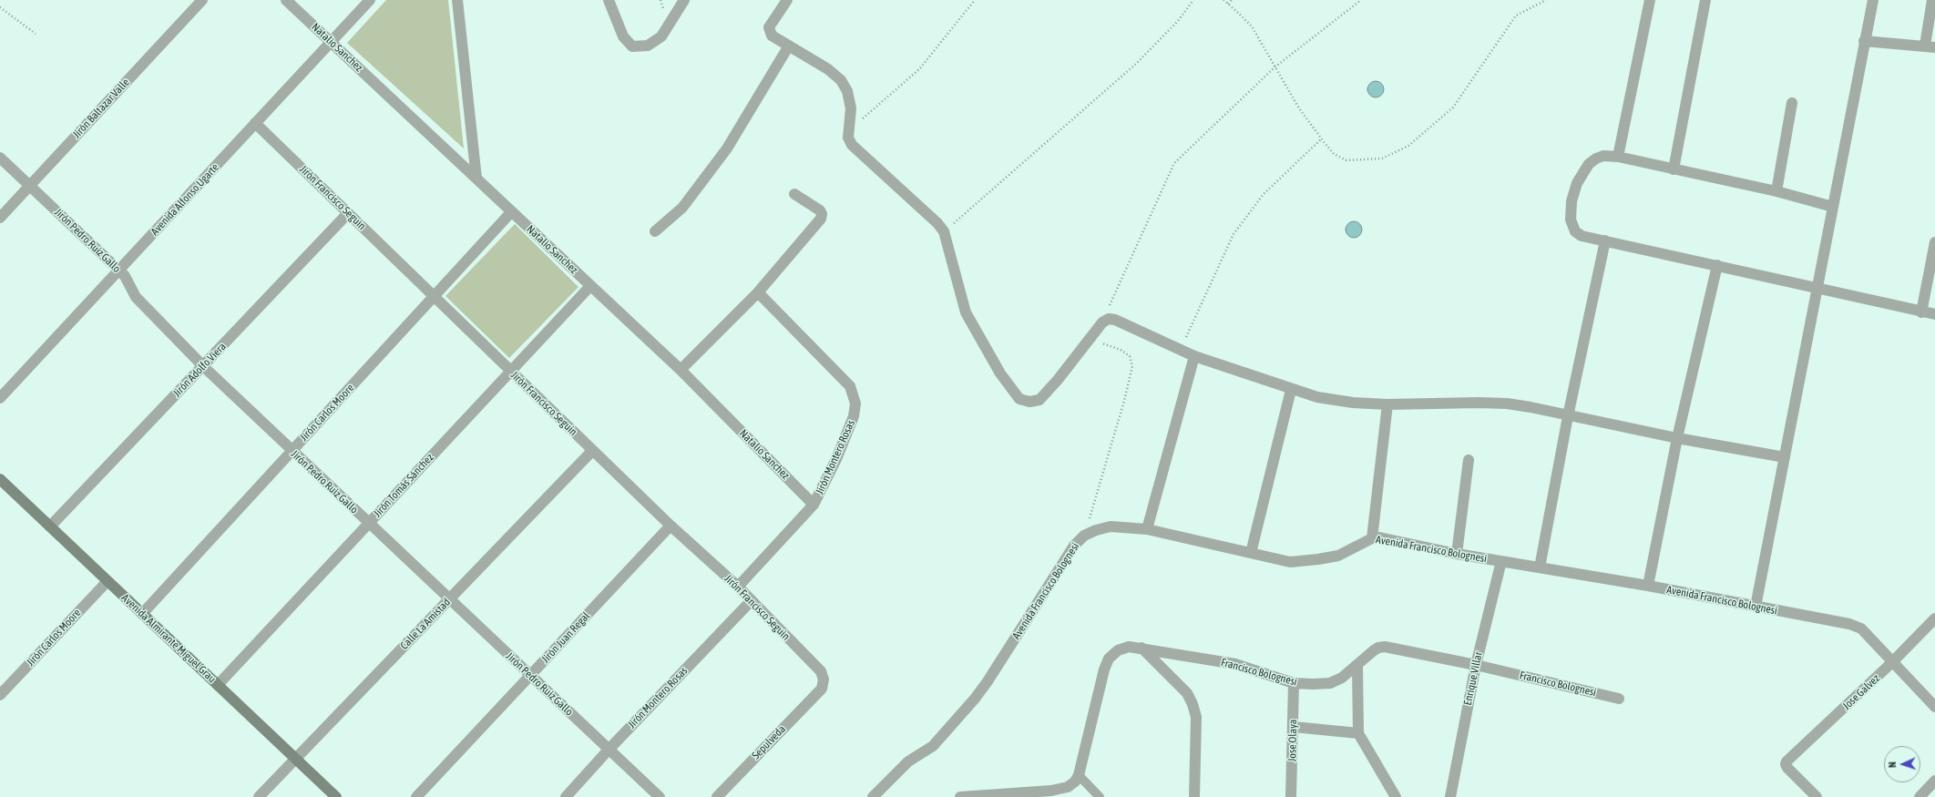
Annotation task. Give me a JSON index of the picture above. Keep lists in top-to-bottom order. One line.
{"streets":{"street":["Natalio Sanchez","Jirón Baltazar Valle","Jirón Francisco Seguin","Avenida Alfonso Ugarte","Jirón Pedro Ruiz Gallo","Jirón Adolfo Viera","Jirón Carlos Moore","Jirón Montero Rosas","Jirón Tomás Sánchez","Avenida Francisco Bolognesi","Calle La Amistad","Jirón Juan Regal","Avenida Almirante Miguel Grau","Francisco Bolognesi","Enrique Villar","Jose Galvez","Jose Olaya","Sepulveda"]},"crossings":[["Natalio Sanchez","Avenida Alfonso Ugarte"],["Natalio Sanchez","Jirón Carlos Moore"],["Natalio Sanchez","Jirón Montero Rosas"],["Natalio Sanchez","Jirón Tomás Sánchez"],["Jirón Baltazar Valle","Jirón Pedro Ruiz Gallo"],["Jirón Francisco Seguin","Avenida Alfonso Ugarte"],["Jirón Francisco Seguin","Jirón Adolfo Viera"],["Jirón Francisco Seguin","Jirón Carlos Moore"],["Jirón Francisco Seguin","Jirón Montero Rosas"],["Jirón Francisco Seguin","Jirón Tomás Sánchez"],["Jirón Francisco Seguin","Calle La Amistad"],["Jirón Francisco Seguin","Jirón Juan Regal"],["Jirón Francisco Seguin","Sepulveda"],["Avenida Alfonso Ugarte","Jirón Pedro Ruiz Gallo"],["Jirón Pedro Ruiz Gallo","Jirón Adolfo Viera"],["Jirón Pedro Ruiz Gallo","Jirón Carlos Moore"],["Jirón Pedro Ruiz Gallo","Jirón Montero Rosas"],["Jirón Pedro Ruiz Gallo","Jirón Tomás Sánchez"],["Jirón Pedro Ruiz Gallo","Calle La Amistad"],["Jirón Pedro Ruiz Gallo","Jirón Juan Regal"],["Jirón Adolfo Viera","Avenida Almirante Miguel Grau"],["Jirón Carlos Moore","Avenida Almirante Miguel Grau"],["Jirón Tomás Sánchez","Avenida Almirante Miguel Grau"],["Avenida Francisco Bolognesi","Enrique Villar"],["Avenida Francisco Bolognesi","Jose Galvez"],["Calle La Amistad","Avenida Almirante Miguel Grau"],["Francisco Bolognesi","Enrique Villar"],["Francisco Bolognesi","Jose Olaya"]],"north":"left"}
